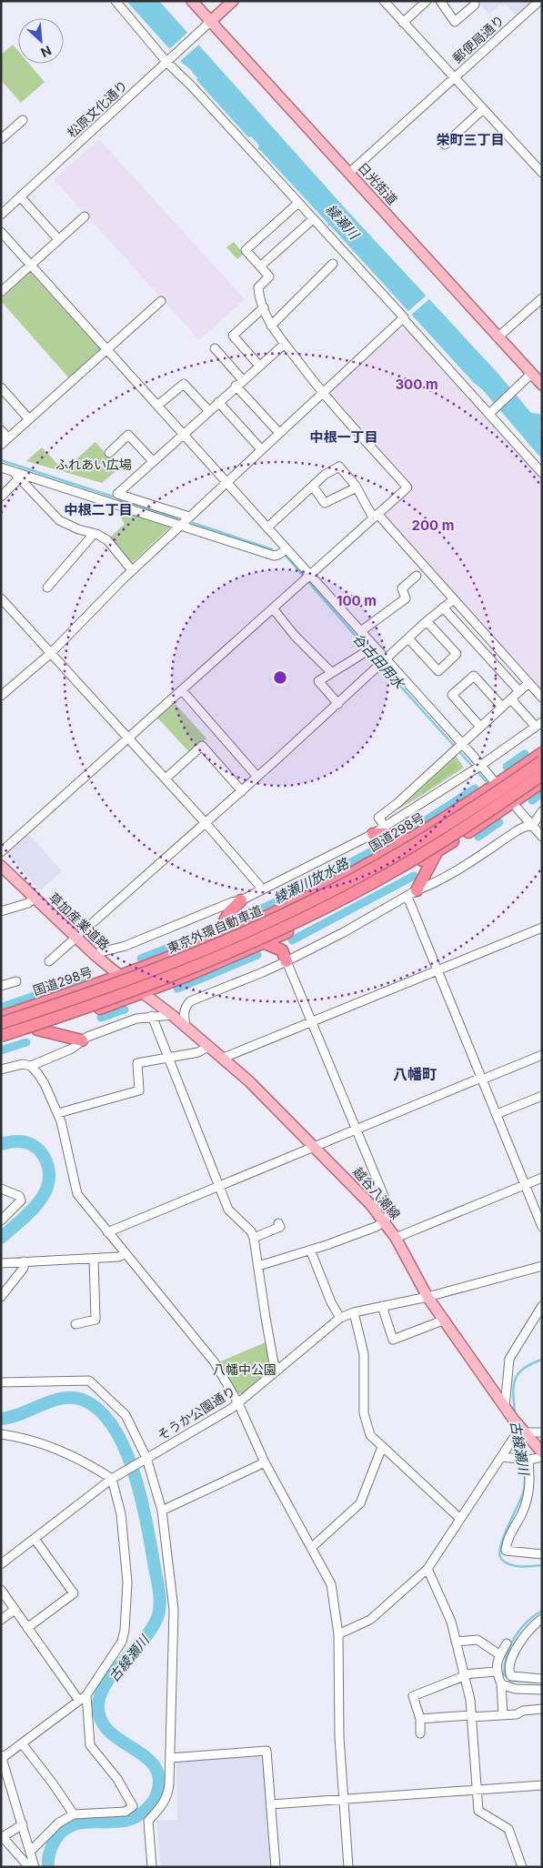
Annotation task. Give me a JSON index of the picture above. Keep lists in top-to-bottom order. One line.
{"streets":{"highway":["国道298号","東京外環自動車道"],"main road":["日光街道","草加産業道路","越谷八潮線"],"street":["郵便局通り","松原文化通り","そうか公園通り"]},"crossings":[["郵便局通り","日光街道"],["松原文化通り","日光街道"],["国道298号","草加産業道路"],["草加産業道路","越谷八潮線"],["越谷八潮線","そうか公園通り"]],"districts":["栄町三丁目","中根一丁目","中根二丁目","八幡町"],"water":["綾瀬川","谷古田用水","綾瀬川放水路","古綾瀬川"],"parks":["ふれあい広場","八幡中公園"],"north":"bottom right","rings":["300 m","200 m","100 m"]}
